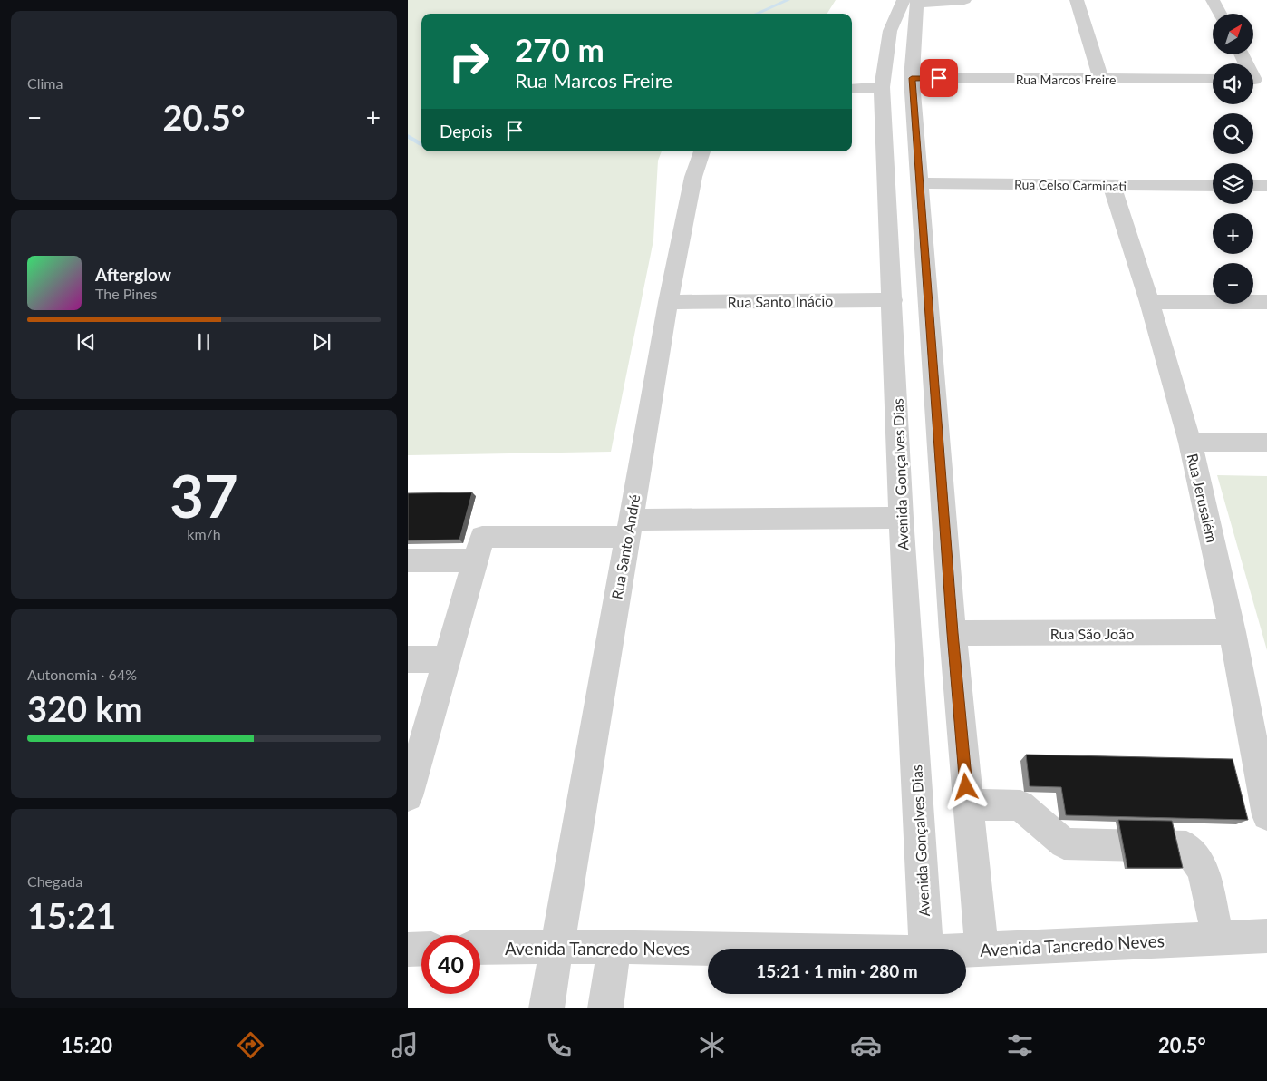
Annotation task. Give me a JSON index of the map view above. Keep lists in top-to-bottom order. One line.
{"streets":{"street":["Rua Marcos Freire","Rua Celso Carminati","Rua Santo Inácio","Avenida Gonçalves Dias","Rua Jerusalém","Rua Santo André","Rua São João","Avenida Tancredo Neves"]},"crossings":[["Rua Celso Carminati","Rua Jerusalém"],["Rua Santo Inácio","Avenida Gonçalves Dias"],["Rua Santo Inácio","Rua Santo André"],["Rua Jerusalém","Rua São João"],["Rua Santo André","Avenida Tancredo Neves"]],"north":"top right","page":{"tile":["Clima",["37","km/h"],["Autonomia · 64%","320 km"],["Chegada","15:21"]],"map_buttons":["+","−"],"turn":["270 m","Rua Marcos Freire"],"heat":["−","20.5°","+"],"then":"Depois","song":["Afterglow","The Pines"],"limit":"40","trip":"15:21 · 1 min · 280 m","tabs":["15:20","20.5°"]}}
